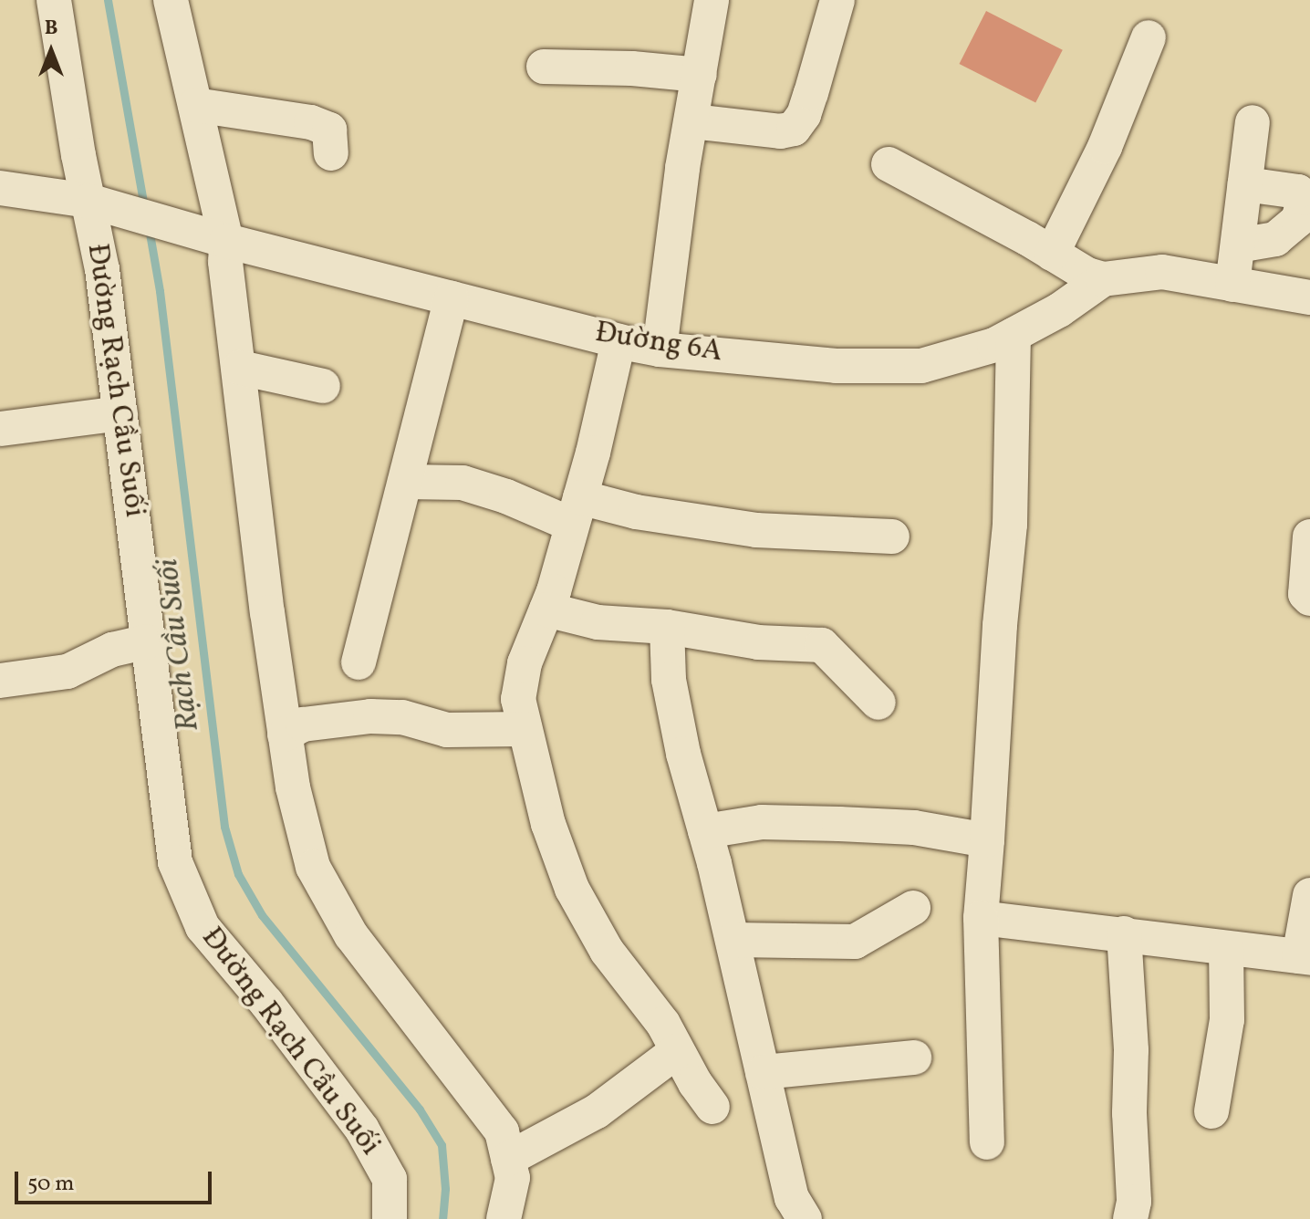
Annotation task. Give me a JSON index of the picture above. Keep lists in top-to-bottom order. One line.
{"streets":{"street":["Đường 6A","Đường Rạch Cầu Suối"]},"crossings":[["Đường 6A","Đường Rạch Cầu Suối"]],"water":["Rạch Cầu Suối"],"scale_bar":"50 m","north":"top"}
